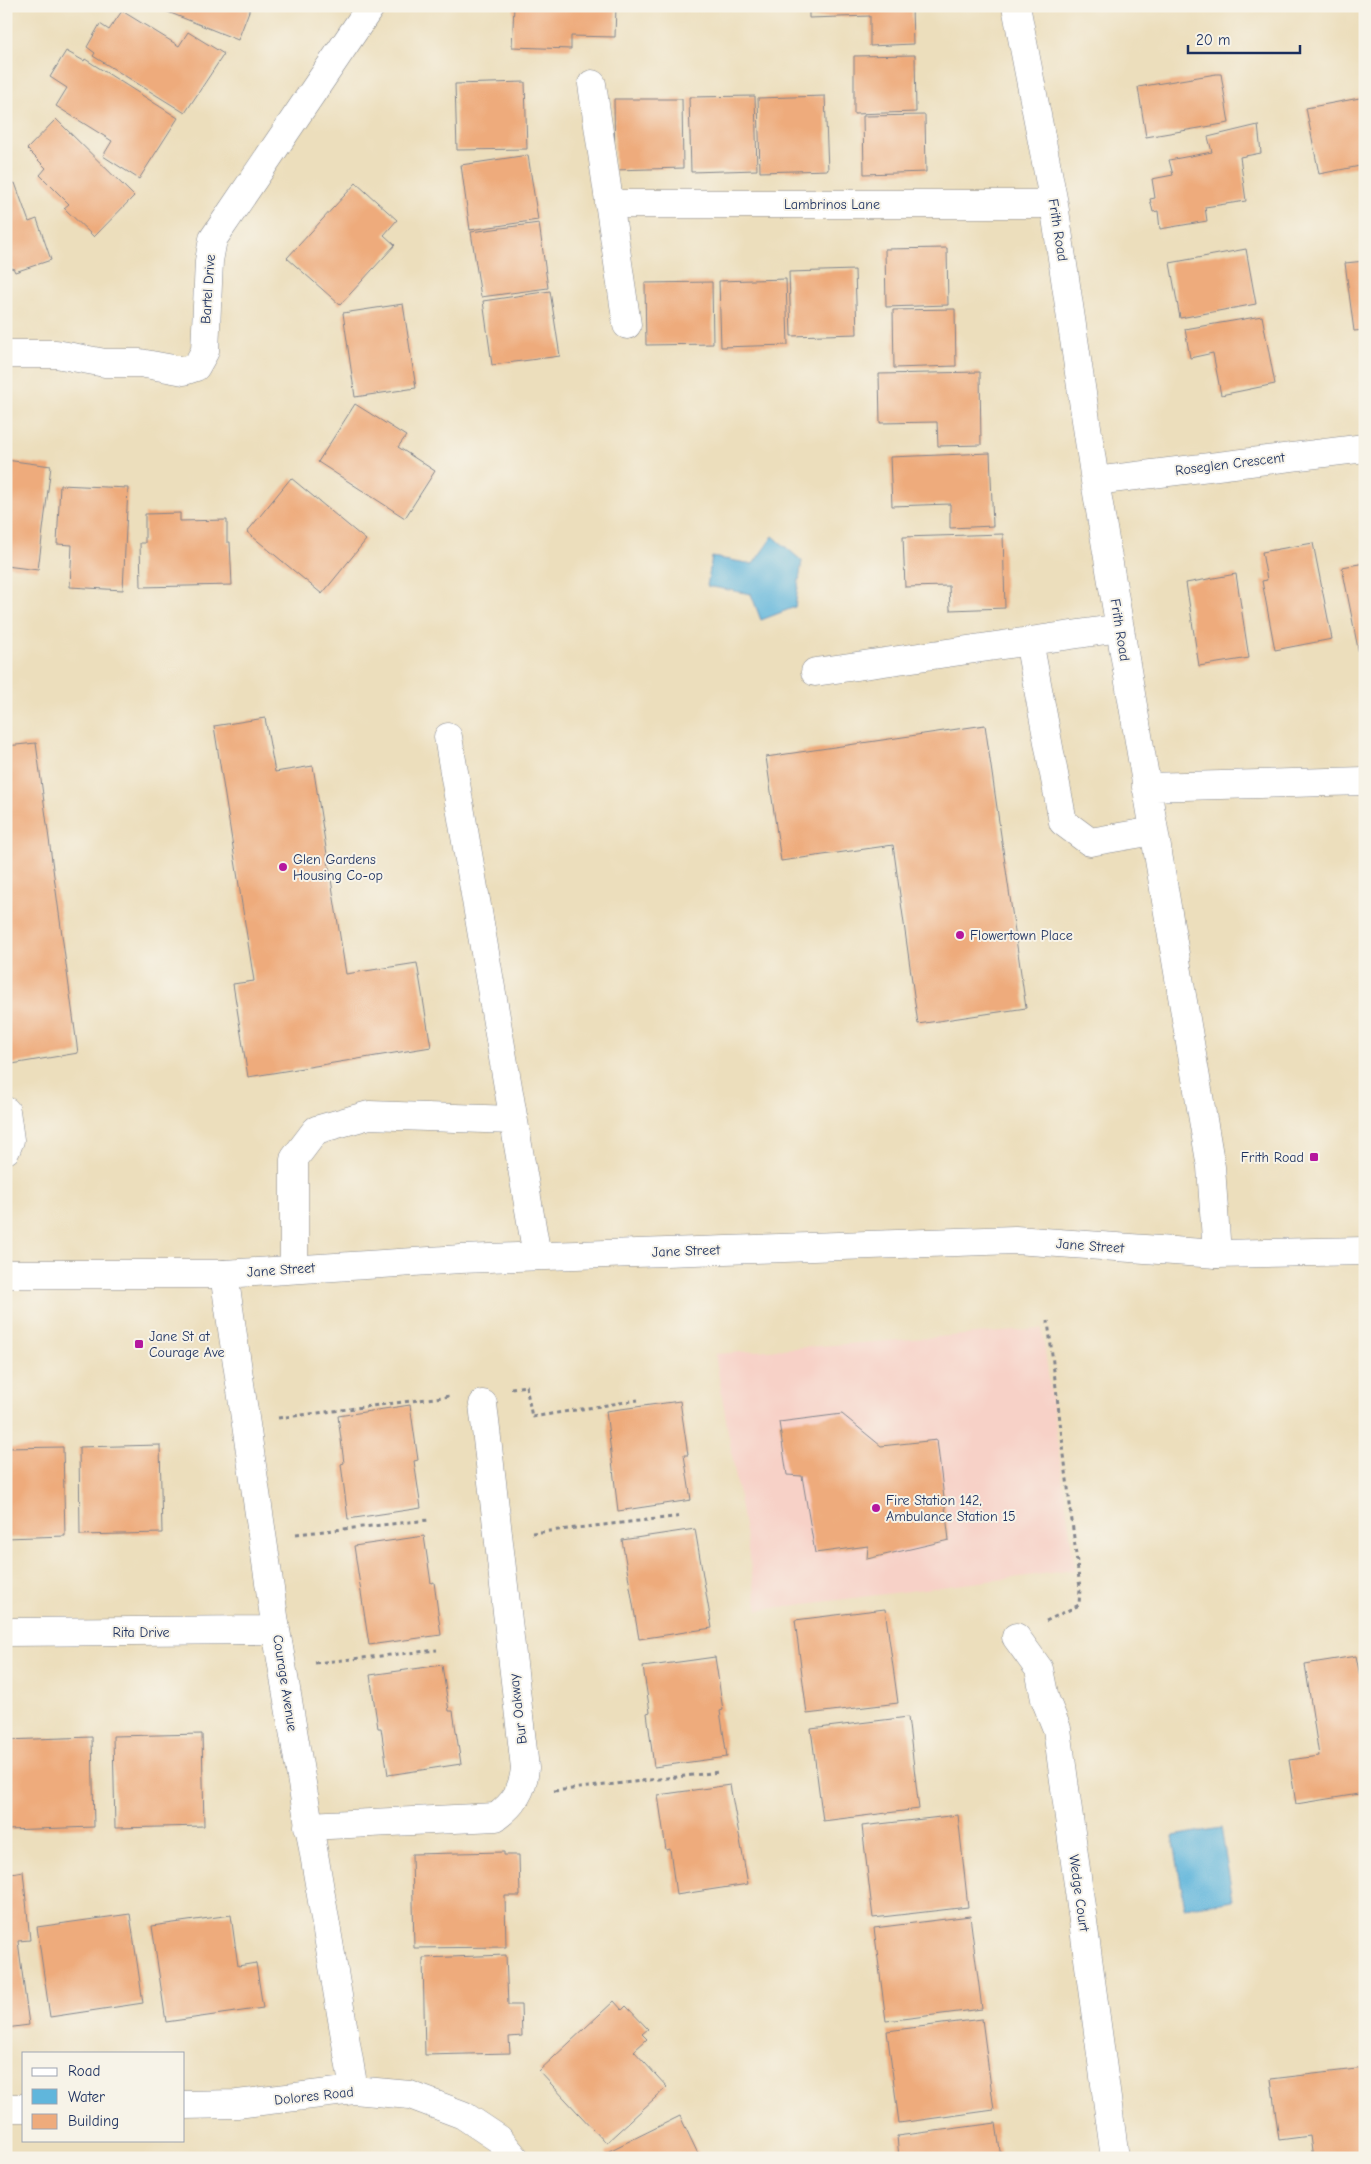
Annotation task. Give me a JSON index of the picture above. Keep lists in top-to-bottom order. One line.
{"streets":{"street":["Lambrinos Lane","Frith Road","Bartel Drive","Roseglen Crescent","Jane Street","Rita Drive","Courage Avenue","Bur Oakway","Wedge Court","Dolores Road"]},"crossings":[["Lambrinos Lane","Frith Road"],["Frith Road","Roseglen Crescent"],["Frith Road","Jane Street"],["Jane Street","Courage Avenue"],["Rita Drive","Courage Avenue"],["Courage Avenue","Bur Oakway"],["Courage Avenue","Dolores Road"]],"places":{"other":["Glen Gardens Housing Co-op","Flowertown Place","Fire Station 142, Ambulance Station 15"],"transit":["Frith Road","Jane St at Courage Ave"]},"legend":["Road","Water","Building"],"scale_bar":"20 m"}
